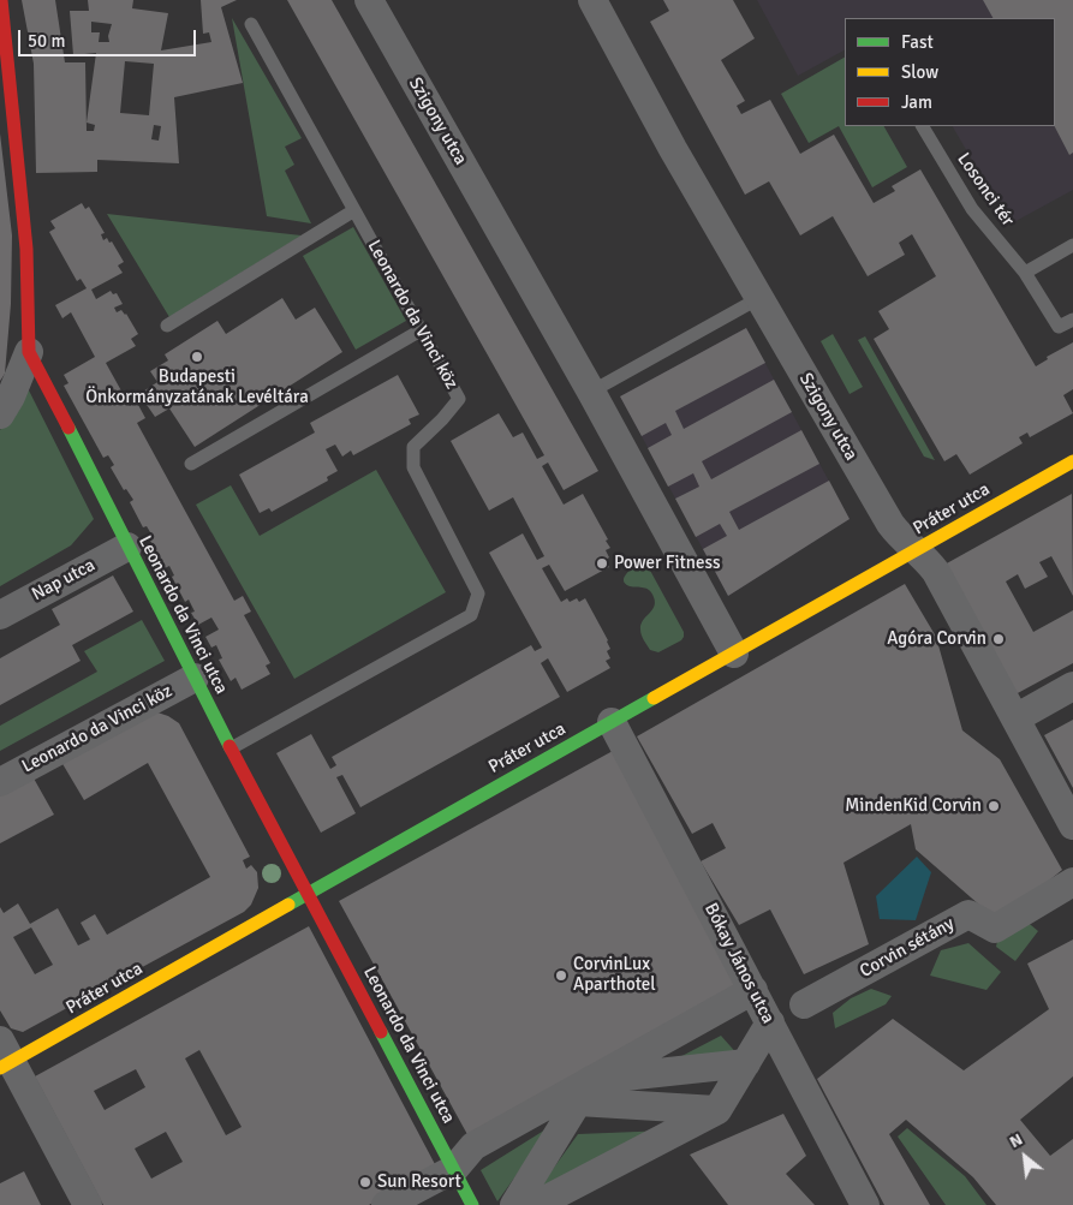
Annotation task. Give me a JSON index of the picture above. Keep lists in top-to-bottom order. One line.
{"streets":{"street":["Szigony utca","Leonardo da Vinci köz","Práter utca","Nap utca","Leonardo da Vinci utca","Corvin sétány","Bókay János utca"],"lane":["Losonci tér"]},"crossings":[["Szigony utca","Práter utca"],["Leonardo da Vinci köz","Leonardo da Vinci utca"],["Práter utca","Leonardo da Vinci utca"],["Práter utca","Bókay János utca"],["Nap utca","Leonardo da Vinci utca"]],"places":["Budapesti Önkormányzatának Levéltára","Power Fitness","Agóra Corvin","MindenKid Corvin","CorvinLux Aparthotel","Sun Resort"],"legend":["Fast","Slow","Jam"],"scale_bar":"50 m","north":"top left"}
